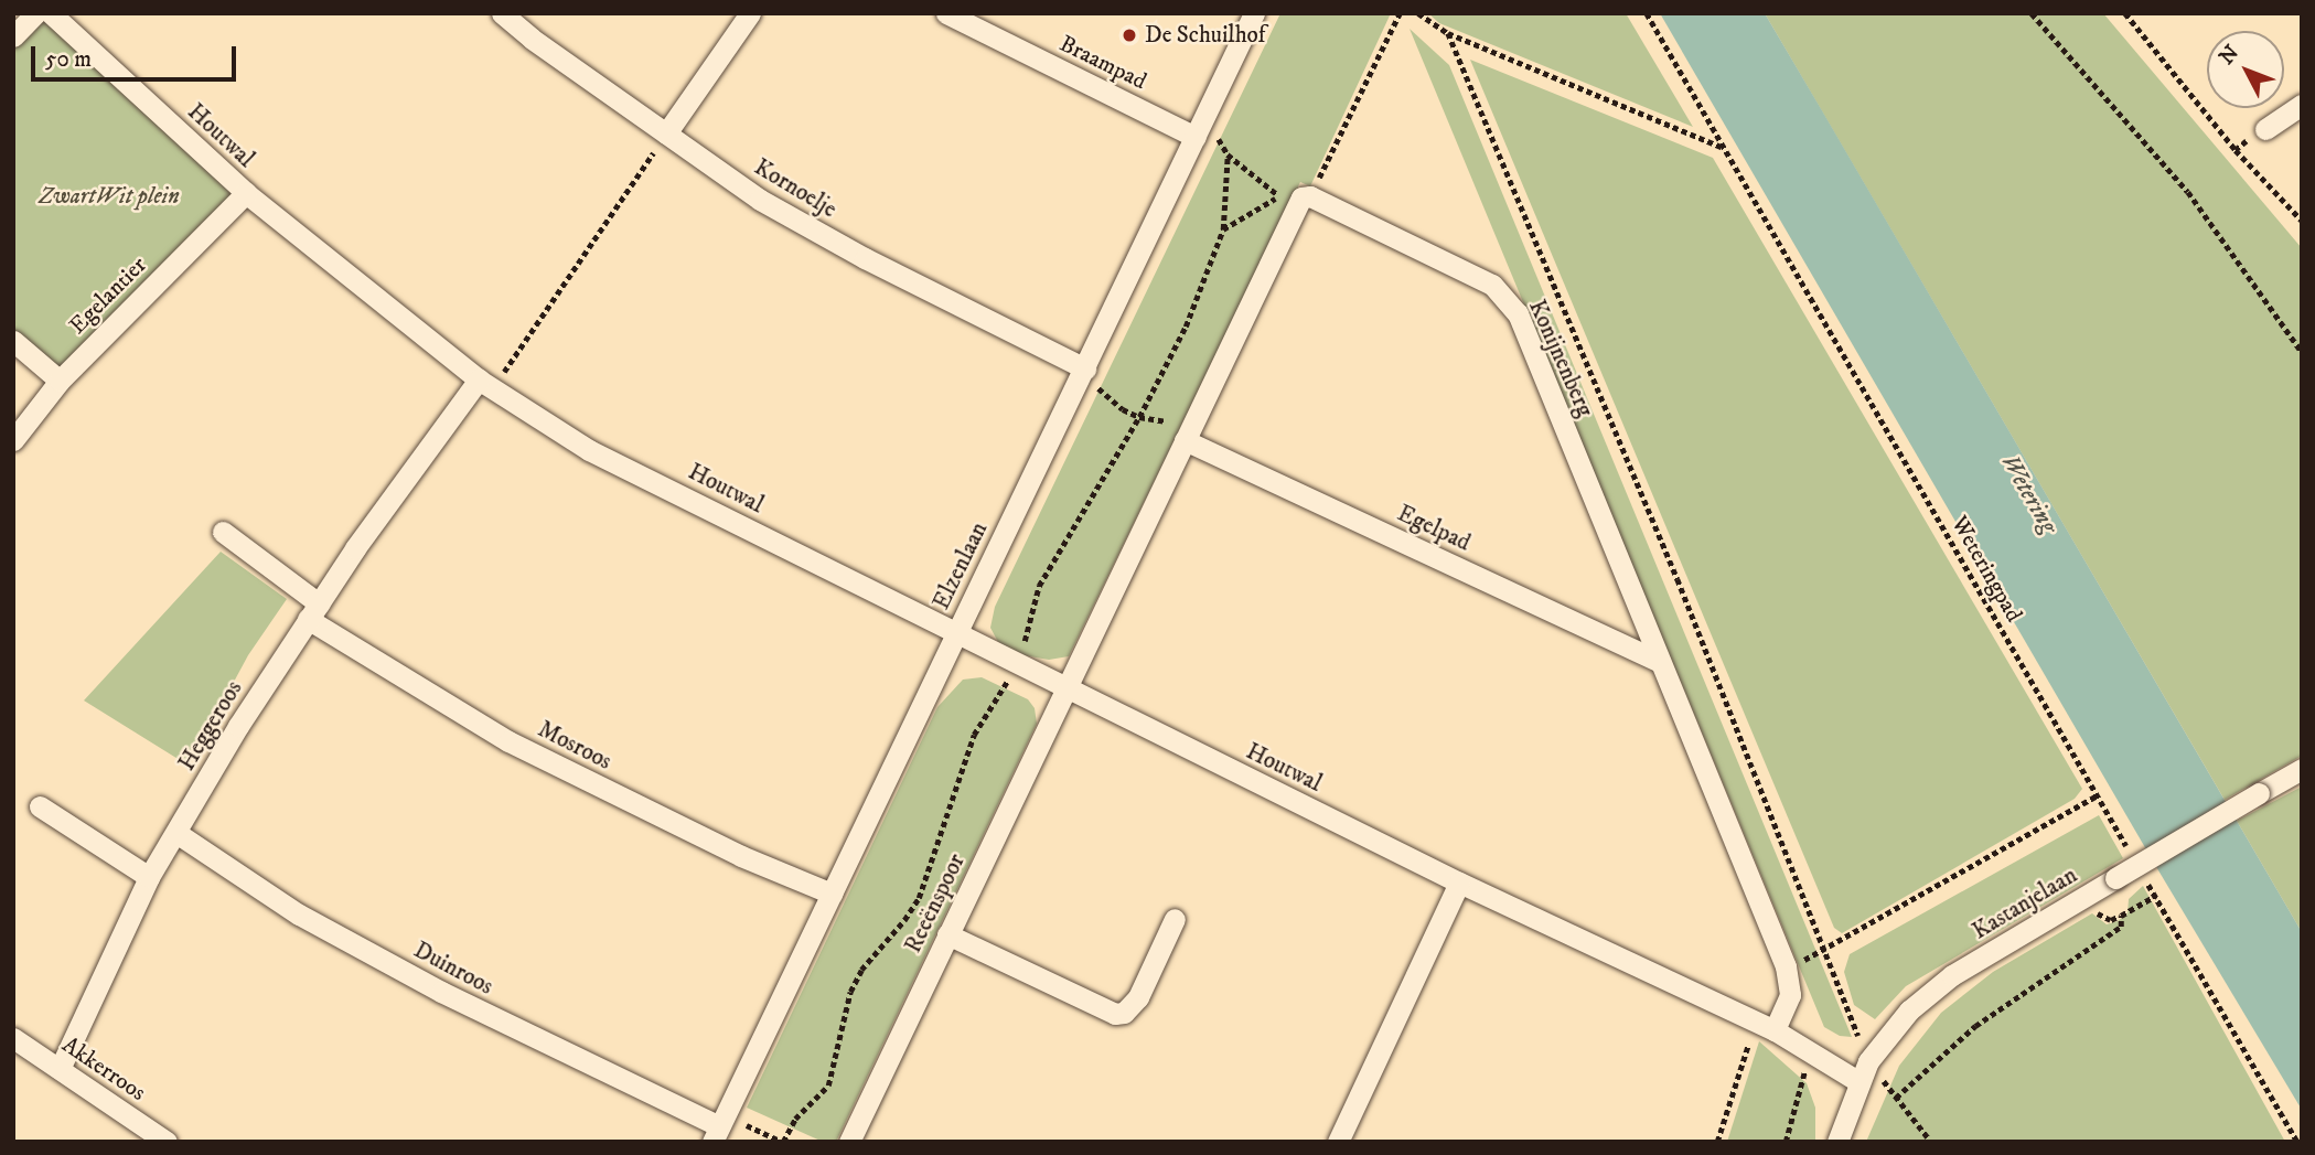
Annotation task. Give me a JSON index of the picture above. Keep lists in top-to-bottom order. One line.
{"streets":{"street":["Braampad","Houtwal","Kornoelje","Egelantier","Konijnenberg","Egelpad","Elzenlaan","Heggeroos","Mosroos","Reeënspoor","Kastanjelaan","Duinroos","Akkerroos"],"path":["Weteringpad"]},"crossings":[["Braampad","Elzenlaan"],["Houtwal","Egelantier"],["Houtwal","Konijnenberg"],["Houtwal","Elzenlaan"],["Houtwal","Heggeroos"],["Houtwal","Reeënspoor"],["Houtwal","Kastanjelaan"],["Kornoelje","Elzenlaan"],["Konijnenberg","Egelpad"],["Elzenlaan","Mosroos"],["Elzenlaan","Duinroos"],["Heggeroos","Mosroos"],["Heggeroos","Duinroos"],["Heggeroos","Akkerroos"]],"water":["Wetering"],"parks":["ZwartWit plein"],"places":["De Schuilhof"],"scale_bar":"50 m","north":"top left"}
